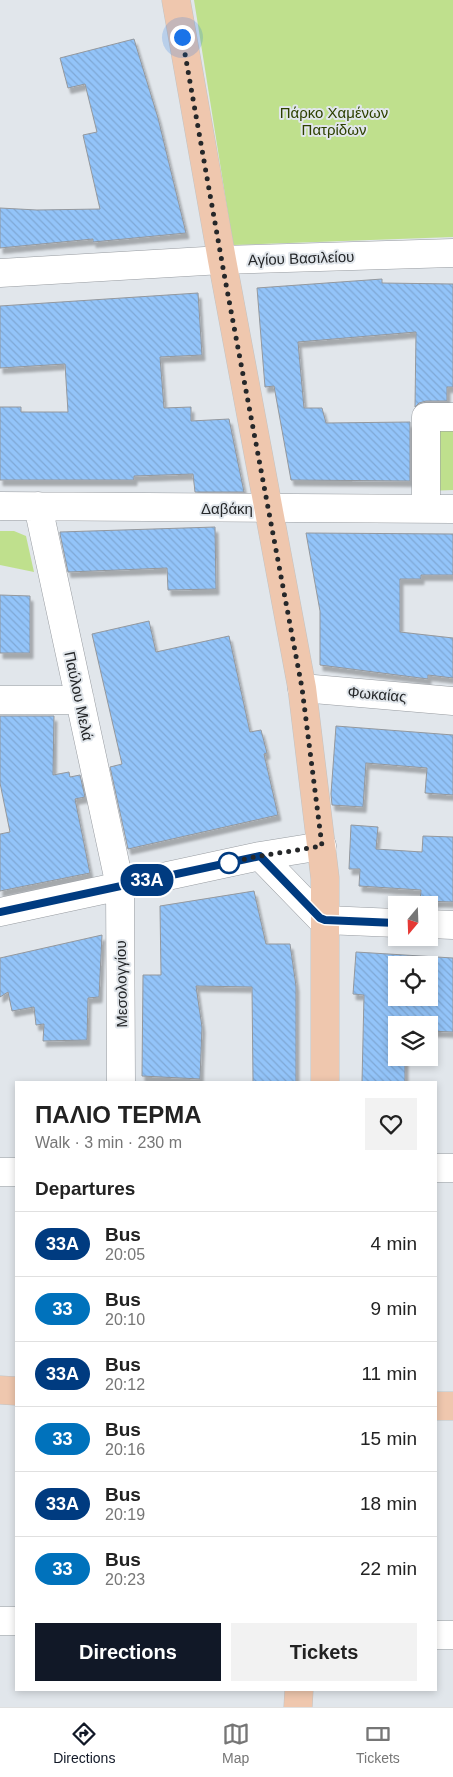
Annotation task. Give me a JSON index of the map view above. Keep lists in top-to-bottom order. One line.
{"streets":{"street":["Αγίου Βασιλείου","Δαβάκη","Φωκαίας","Παύλου Μελά","Μεσολογγίου"]},"crossings":[["Δαβάκη","Παύλου Μελά"],["Παύλου Μελά","Μεσολογγίου"]],"parks":["Πάρκο Χαμένων Πατρίδων"],"lines":["bus line 33A"],"north":"bottom","page":{"on_map":"33A","heading":[["ΠΑΛΙΟ ΤΕΡΜΑ","Walk · 3 min · 230 m"],"Departures"],"list":[{"mark":"33A","name":"Bus","note":"20:05","value":"4 min"},{"mark":"33","name":"Bus","note":"20:10","value":"9 min"},{"mark":"33A","name":"Bus","note":"20:12","value":"11 min"},{"mark":"33","name":"Bus","note":"20:16","value":"15 min"},{"mark":"33A","name":"Bus","note":"20:19","value":"18 min"},{"mark":"33","name":"Bus","note":"20:23","value":"22 min"}],"buttons":["Directions","Tickets"],"tabs":["Directions","Map","Tickets"]}}
